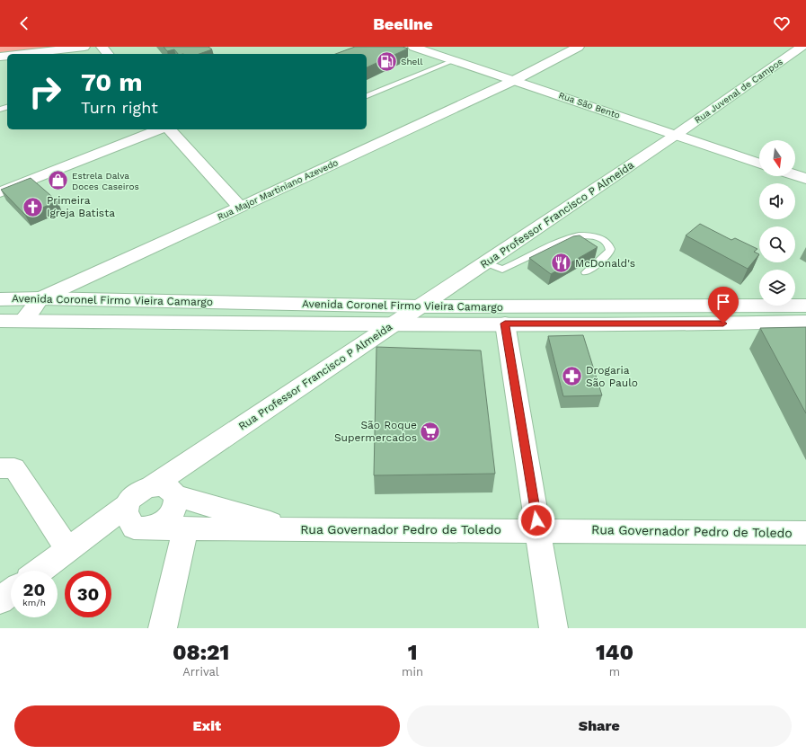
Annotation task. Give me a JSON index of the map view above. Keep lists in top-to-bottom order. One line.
{"streets":{"street":["Rua Juvenal de Campos","Rua São Bento","Rua Major Martiniano Azevedo","Rua Professor Francisco P Almeida","Avenida Coronel Firmo Vieira Camargo","Rua Governador Pedro de Toledo"]},"crossings":[["Rua Juvenal de Campos","Rua São Bento"],["Rua Juvenal de Campos","Rua Professor Francisco P Almeida"],["Rua São Bento","Rua Major Martiniano Azevedo"],["Rua São Bento","Rua Professor Francisco P Almeida"],["Rua Major Martiniano Azevedo","Avenida Coronel Firmo Vieira Camargo"],["Rua Professor Francisco P Almeida","Avenida Coronel Firmo Vieira Camargo"],["Rua Professor Francisco P Almeida","Rua Governador Pedro de Toledo"]],"places":{"fuel station":["Shell"],"shop":["Estrela Dalva Doces Caseiros"],"church":["Primeira Igreja Batista"],"restaurant":["McDonald's"],"pharmacy":["Drogaria São Paulo"],"supermarket":["São Roque Supermercados"]},"north":"bottom","page":{"header":"Beeline","turn":["70 m","Turn right"],"speed":"20 km/h","limit":"30","eta":["08:21","Arrival","1","min","140","m"],"buttons":["Exit","Share"]}}
